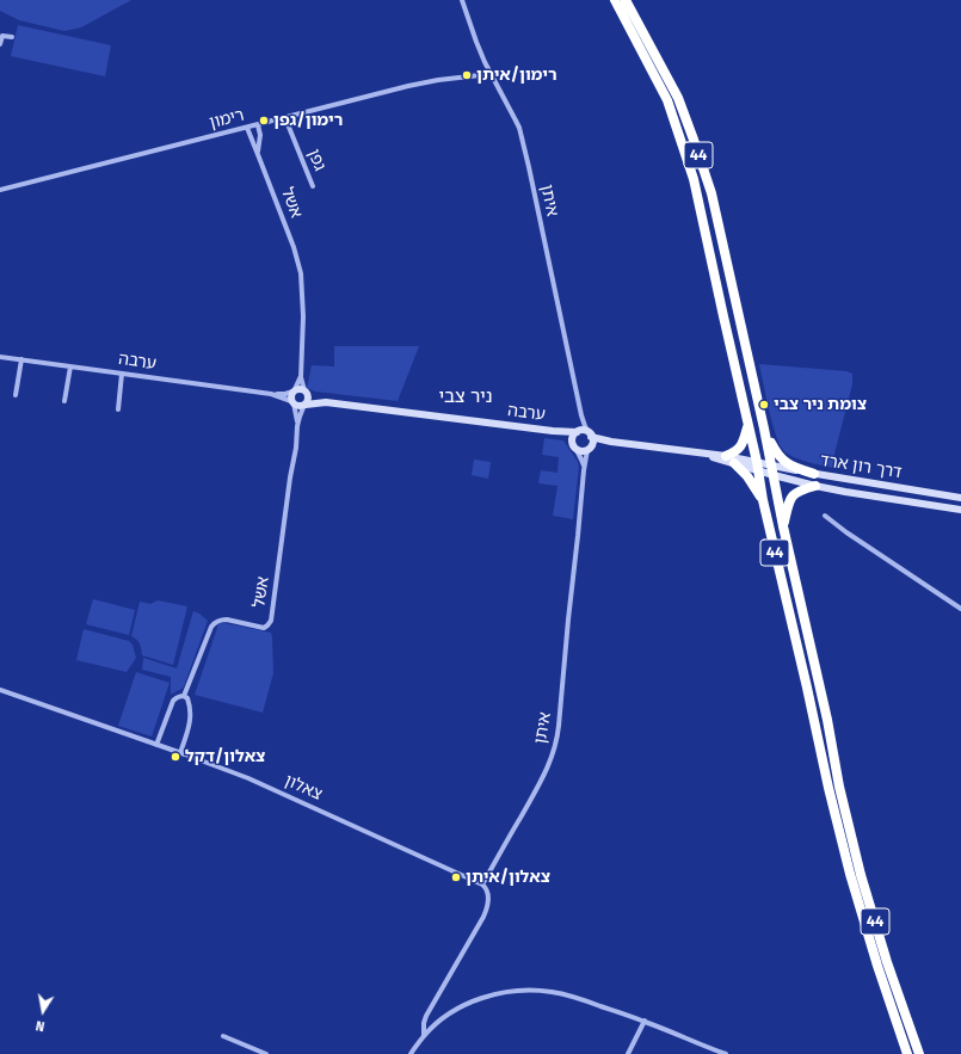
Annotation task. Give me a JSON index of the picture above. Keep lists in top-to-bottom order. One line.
{"streets":{"highway":["44"],"street":["רימון","גפן","איתן","אשל","ערבה","דרך רון ארד","צאלון"]},"crossings":[["רימון","גפן"],["רימון","איתן"],["רימון","אשל"],["44","דרך רון ארד"],["איתן","ערבה"],["איתן","צאלון"],["אשל","ערבה"],["אשל","צאלון"]],"districts":["ניר צבי"],"places":["רימון/איתן","רימון/גפן","צומת ניר צבי","צאלון/דקל","צאלון/איתן"],"north":"bottom"}
